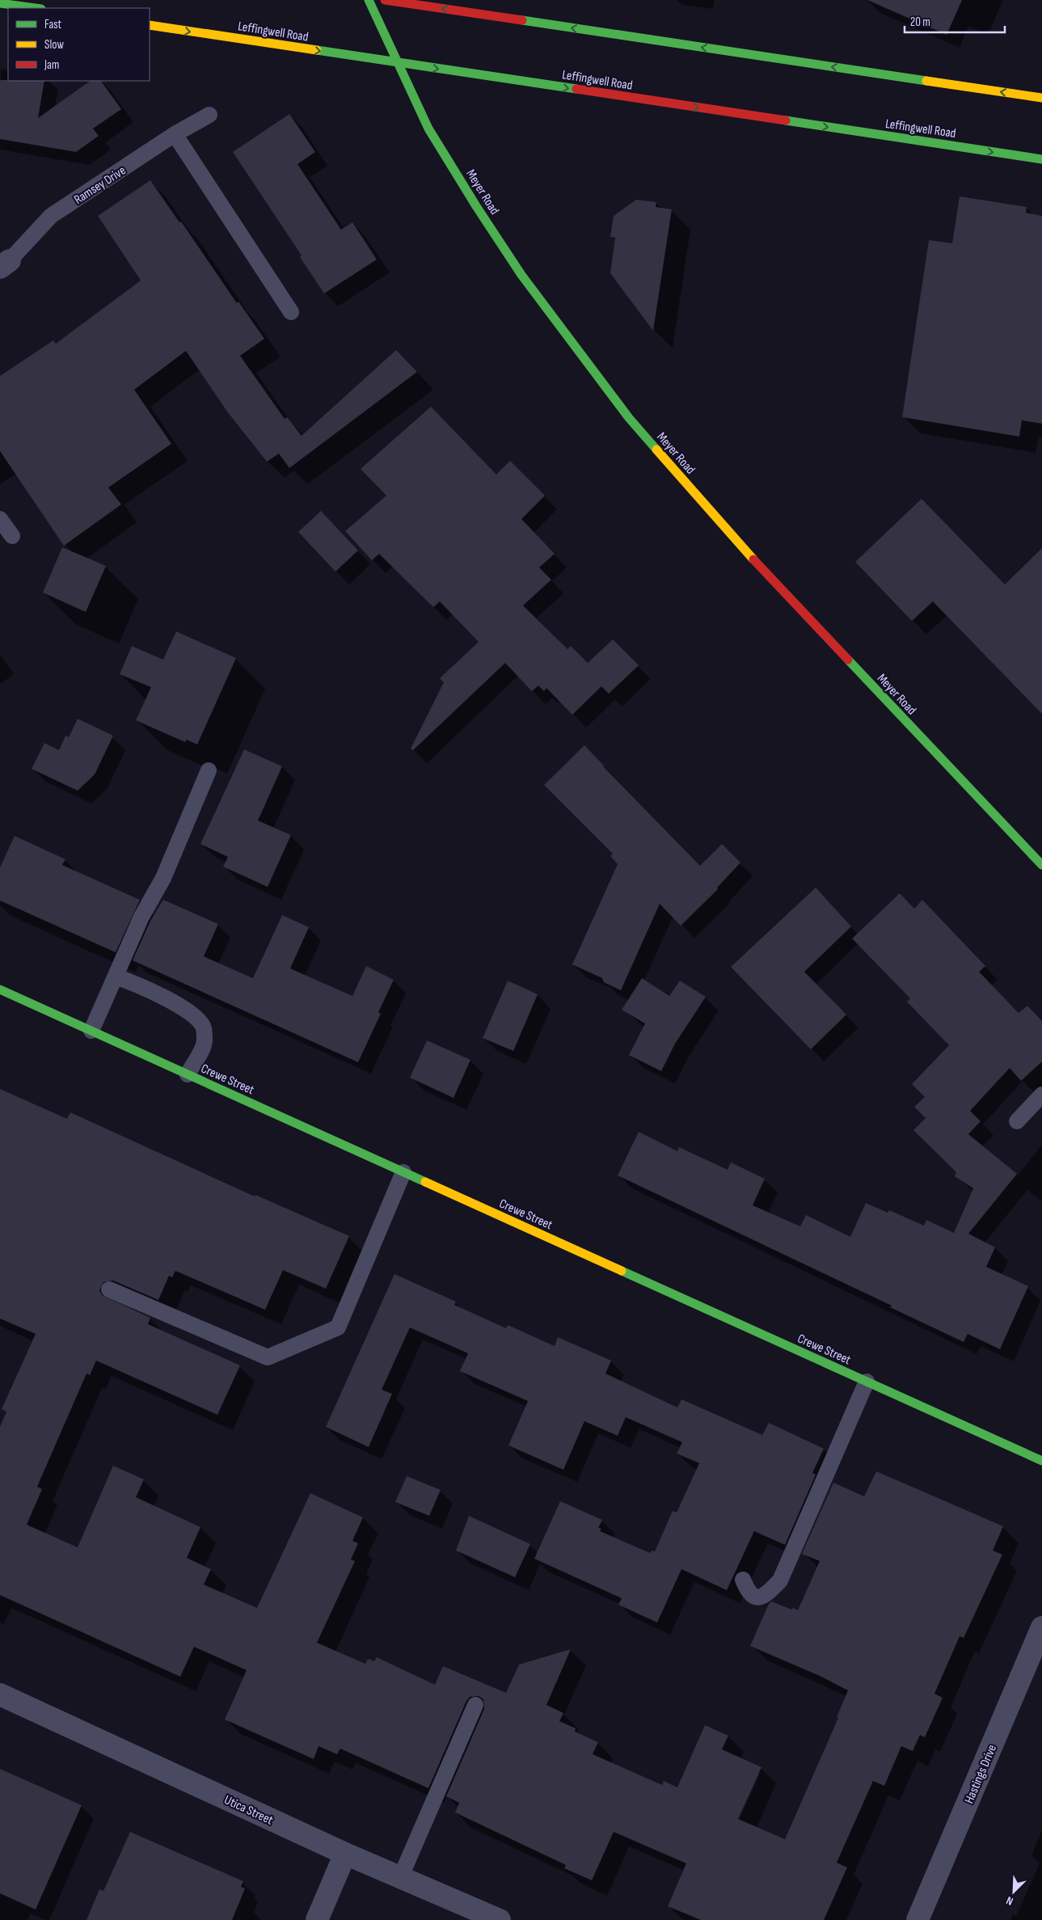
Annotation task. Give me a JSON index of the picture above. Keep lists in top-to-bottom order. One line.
{"streets":{"main road":["Leffingwell Road","Meyer Road","Crewe Street"],"street":["Hastings Drive","Utica Street"],"lane":["Ramsey Drive"]},"crossings":[["Leffingwell Road","Meyer Road"]],"legend":["Fast","Slow","Jam"],"scale_bar":"20 m","north":"bottom left"}
